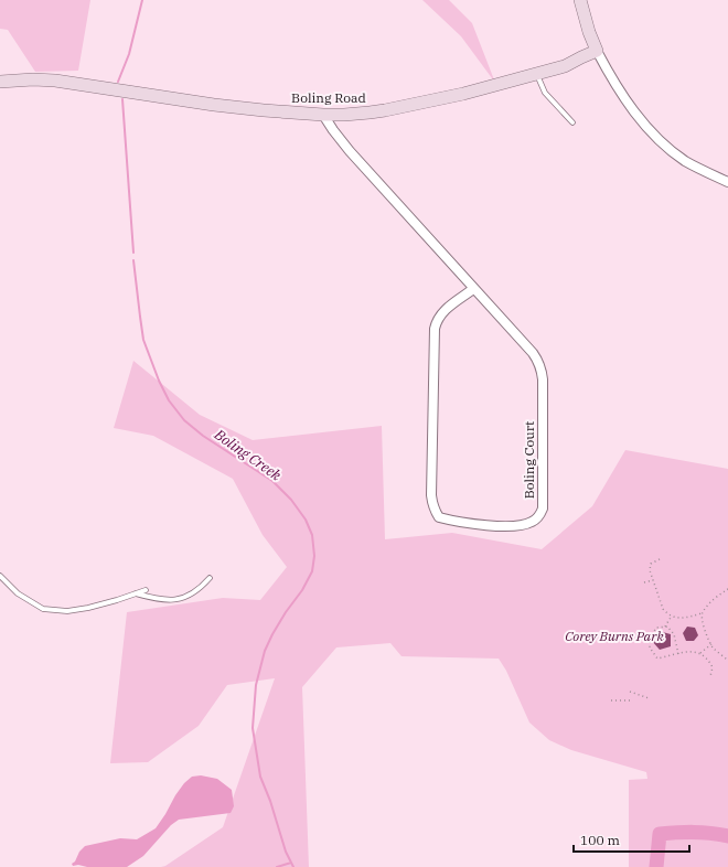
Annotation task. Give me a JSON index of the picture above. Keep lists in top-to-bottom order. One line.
{"streets":{"street":["Boling Road","Boling Court"]},"crossings":[["Boling Road","Boling Court"]],"water":["Boling Creek"],"parks":["Corey Burns Park"],"scale_bar":"100 m"}
